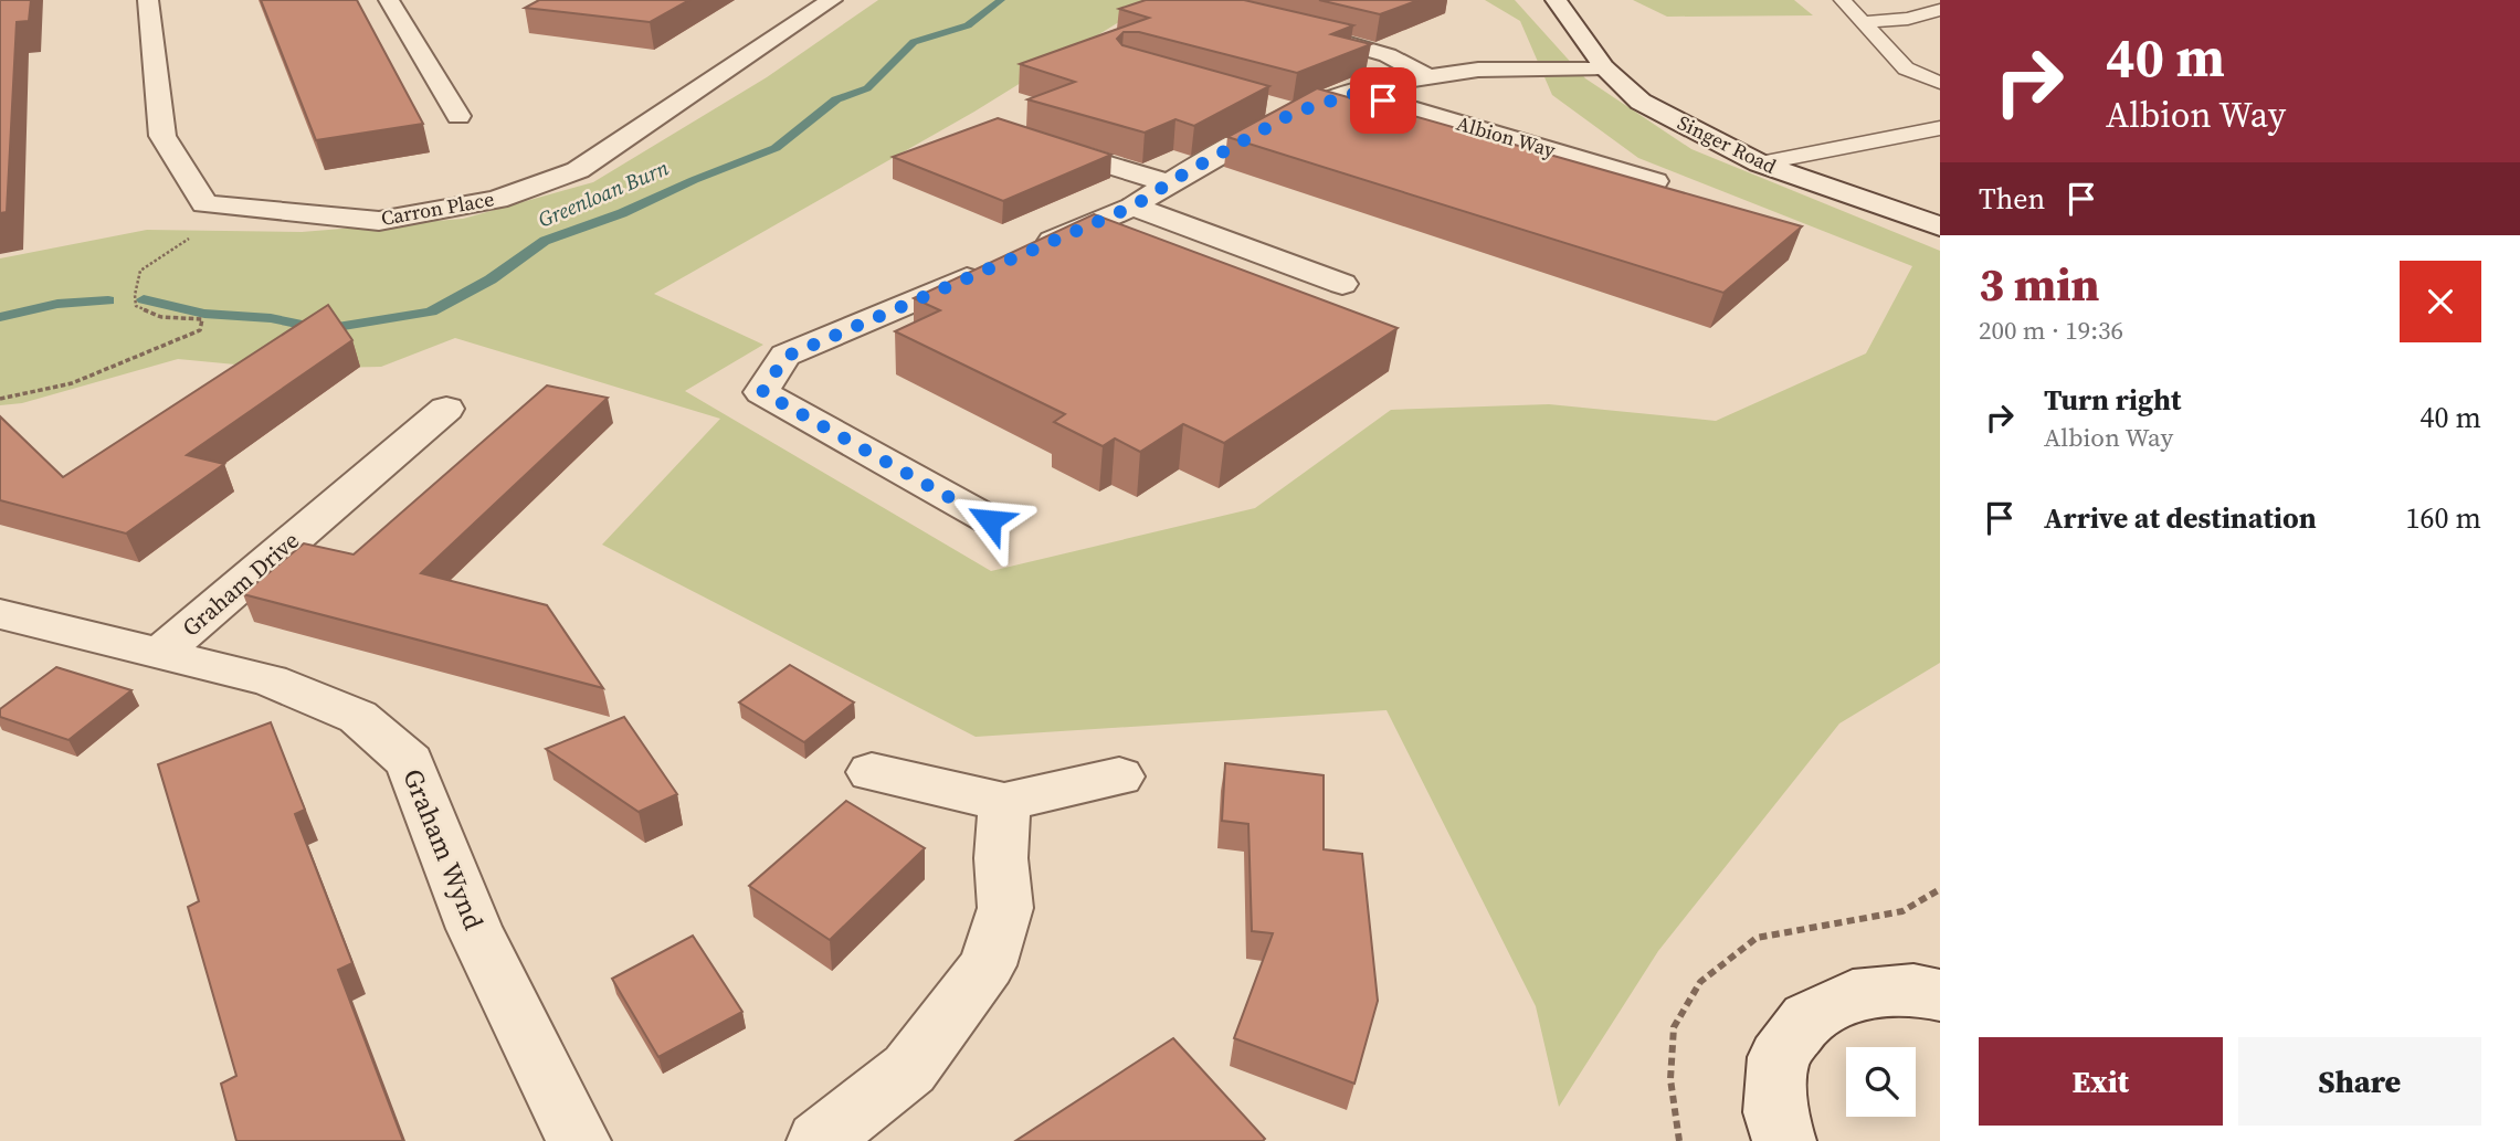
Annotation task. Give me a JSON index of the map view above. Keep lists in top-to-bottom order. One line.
{"streets":{"street":["Albion Way","Singer Road","Carron Place","Graham Drive","Graham Wynd"]},"crossings":[["Graham Drive","Graham Wynd"]],"water":["Greenloan Burn"],"page":{"turn":["40 m","Albion Way"],"then":"Then","heading":["3 min","200 m · 19:36"],"list":[{"name":"Turn right","note":"Albion Way","value":"40 m"},{"name":"Arrive at destination","value":"160 m"}],"buttons":["Exit","Share"]}}
